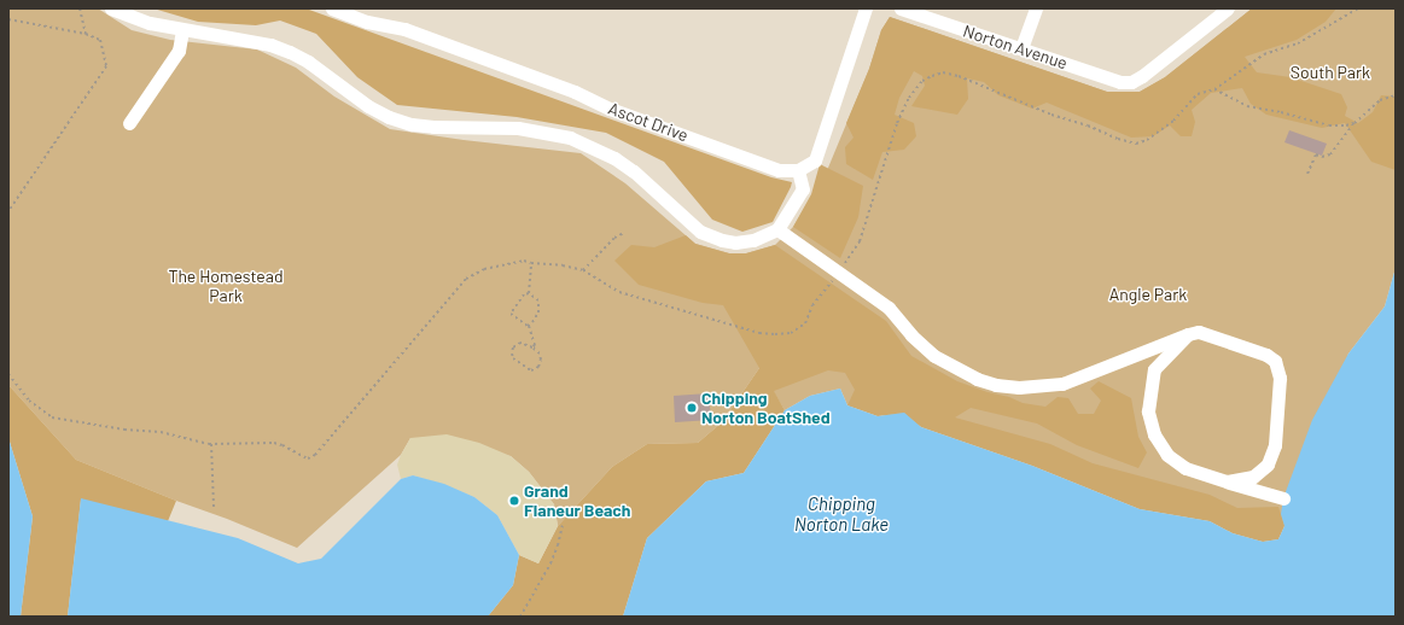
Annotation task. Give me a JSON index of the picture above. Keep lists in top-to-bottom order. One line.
{"streets":{"street":["Norton Avenue","Ascot Drive"]},"water":["Chipping Norton Lake"],"parks":["South Park","The Homestead Park","Angle Park"],"places":["Chipping Norton BoatShed","Grand Flaneur Beach"]}
